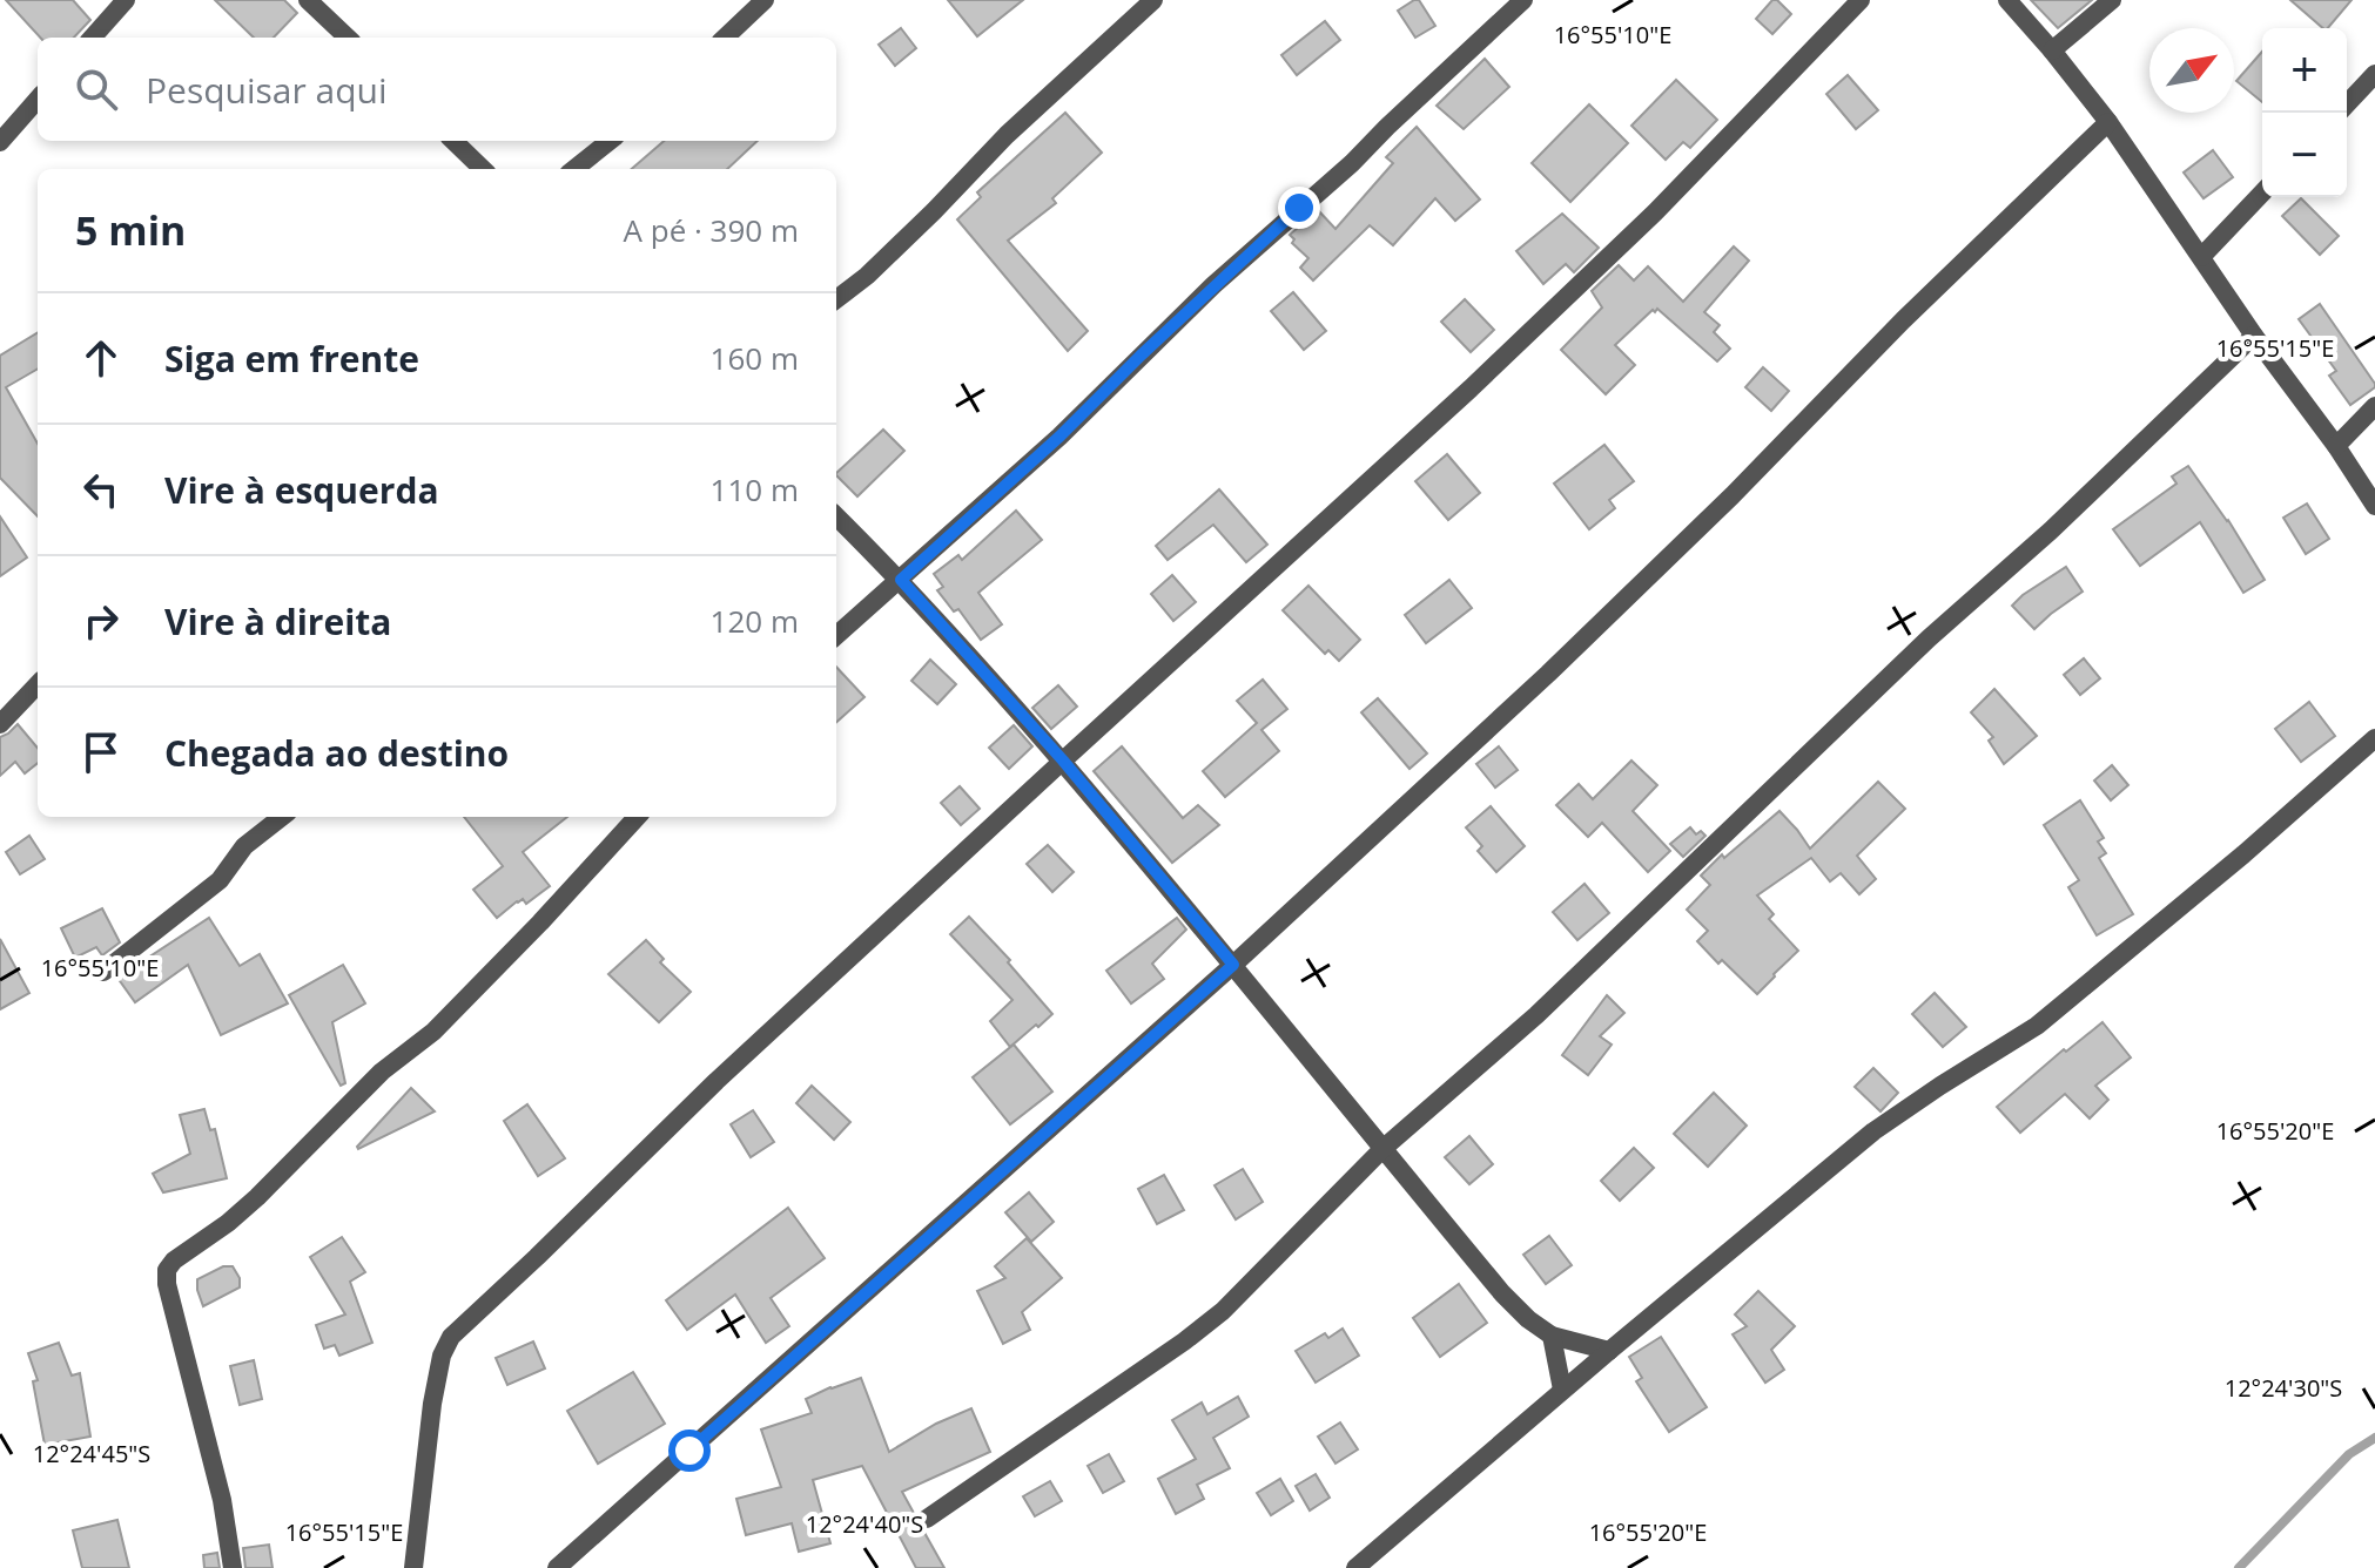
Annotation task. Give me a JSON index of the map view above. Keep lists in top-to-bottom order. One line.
{"north":"top right","page":{"map_buttons":["+","−"],"search":"Pesquisar aqui","heading":["5 min","A pé · 390 m"],"list":[["Siga em frente","160 m"],["Vire à esquerda","110 m"],["Vire à direita","120 m"],"Chegada ao destino"]},"coordinates":["16°55'10\"E","16°55'15\"E","16°55'20\"E","12°24'30\"S","12°24'45\"S","12°24'40\"S"]}
